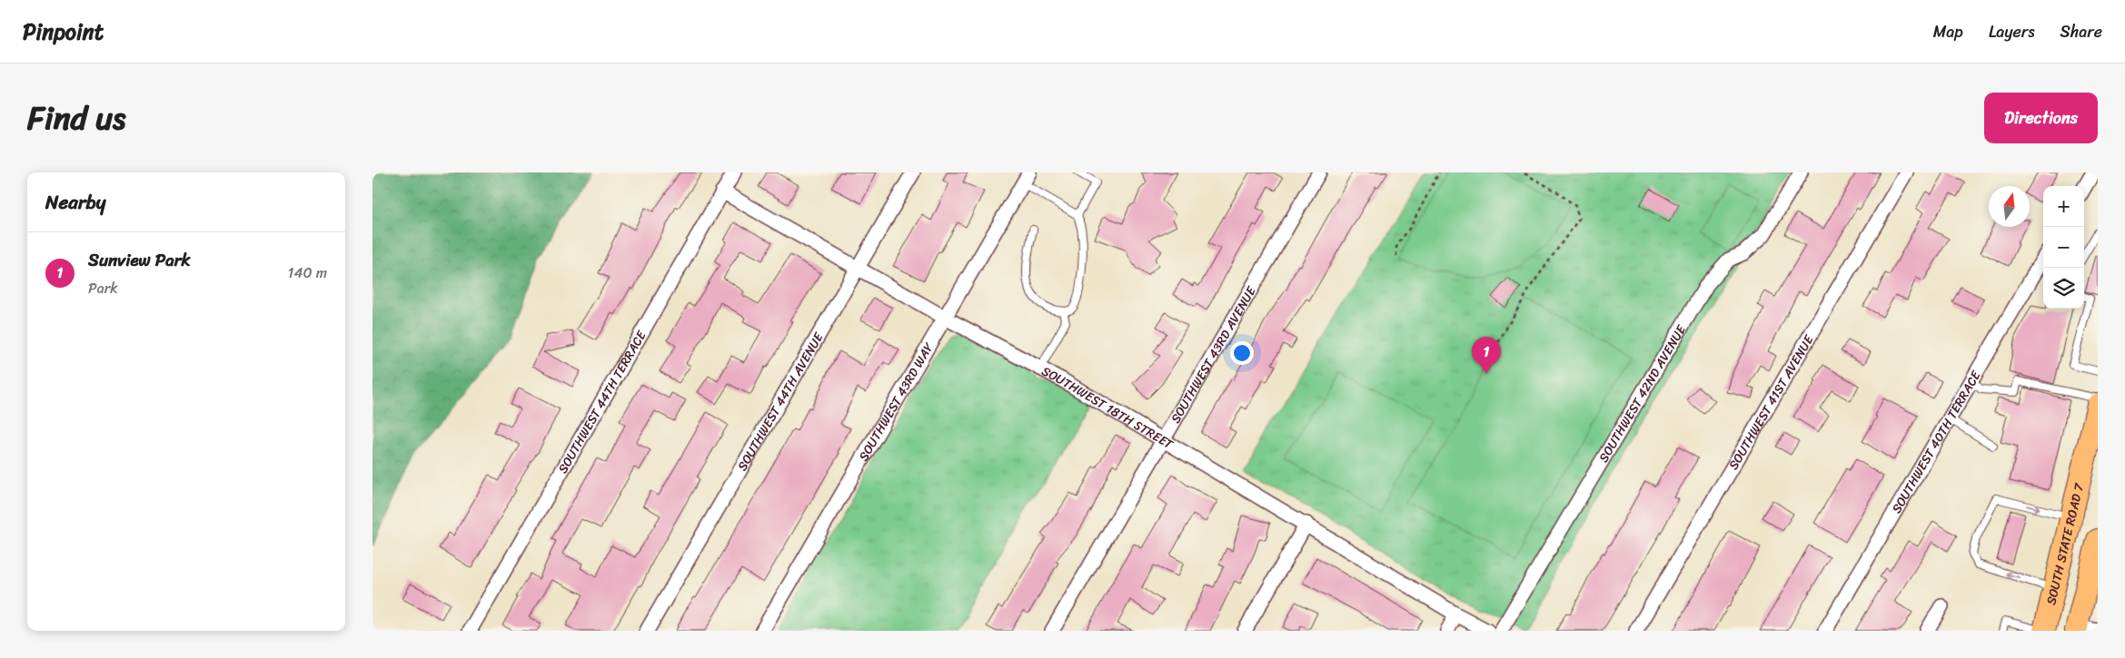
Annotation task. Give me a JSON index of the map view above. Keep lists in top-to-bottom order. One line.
{"streets":{"main road":["SOUTH STATE ROAD 7"],"street":["SOUTHWEST 43RD AVENUE","SOUTHWEST 42ND AVENUE","SOUTHWEST 44TH TERRACE","SOUTHWEST 44TH AVENUE","SOUTHWEST 43RD WAY","SOUTHWEST 41ST AVENUE","SOUTHWEST 18TH STREET","SOUTHWEST 40TH TERRACE"]},"crossings":[["SOUTHWEST 43RD AVENUE","SOUTHWEST 18TH STREET"],["SOUTHWEST 44TH TERRACE","SOUTHWEST 18TH STREET"],["SOUTHWEST 44TH AVENUE","SOUTHWEST 18TH STREET"],["SOUTHWEST 43RD WAY","SOUTHWEST 18TH STREET"]],"north":"top","page":{"header":"Pinpoint","nav":["Map","Layers","Share"],"title":"Find us","buttons":"Directions","heading":"Nearby","map_buttons":["+","−"],"list":[{"mark":"1","name":"Sunview Park","note":"Park","value":"140 m"}],"pins":"1"}}
